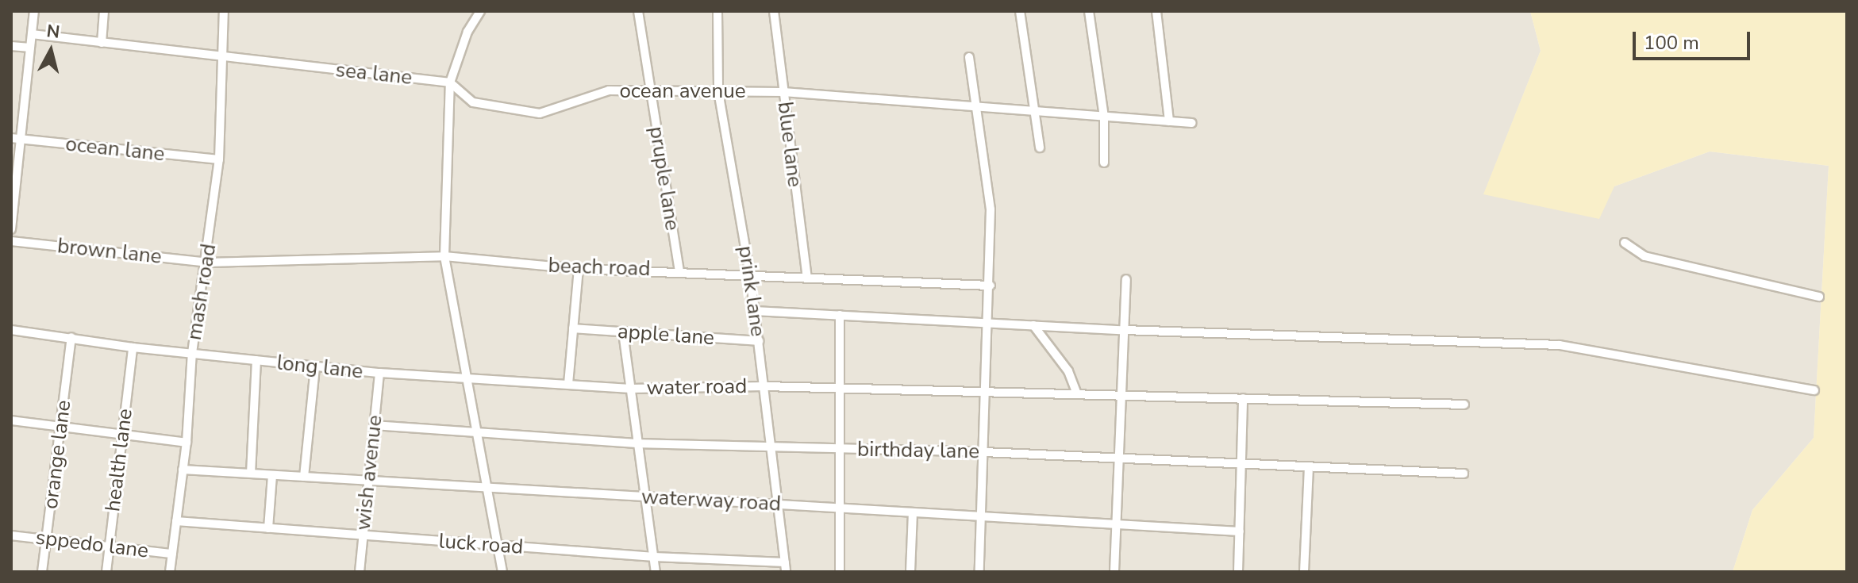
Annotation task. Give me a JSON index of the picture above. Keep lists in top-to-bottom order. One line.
{"streets":{"street":["sea lane","ocean avenue","blue lane","ocean lane","pruple lane","brown lane","beach road","prink lane","mash road","apple lane","long lane","water road","birthday lane","orange lane","health lane","wish avenue","waterway road","sppedo lane","luck road"]},"crossings":[["sea lane","ocean avenue"],["sea lane","mash road"],["ocean avenue","blue lane"],["ocean avenue","pruple lane"],["ocean avenue","prink lane"],["blue lane","beach road"],["ocean lane","mash road"],["pruple lane","beach road"],["brown lane","beach road"],["brown lane","mash road"],["beach road","prink lane"],["beach road","mash road"],["prink lane","apple lane"],["prink lane","water road"],["prink lane","birthday lane"],["prink lane","waterway road"],["prink lane","luck road"],["mash road","long lane"],["mash road","waterway road"],["mash road","sppedo lane"],["mash road","luck road"],["long lane","water road"],["long lane","orange lane"],["long lane","health lane"],["long lane","wish avenue"],["birthday lane","wish avenue"],["orange lane","sppedo lane"],["health lane","sppedo lane"],["wish avenue","waterway road"],["wish avenue","luck road"]],"scale_bar":"100 m","north":"top"}
